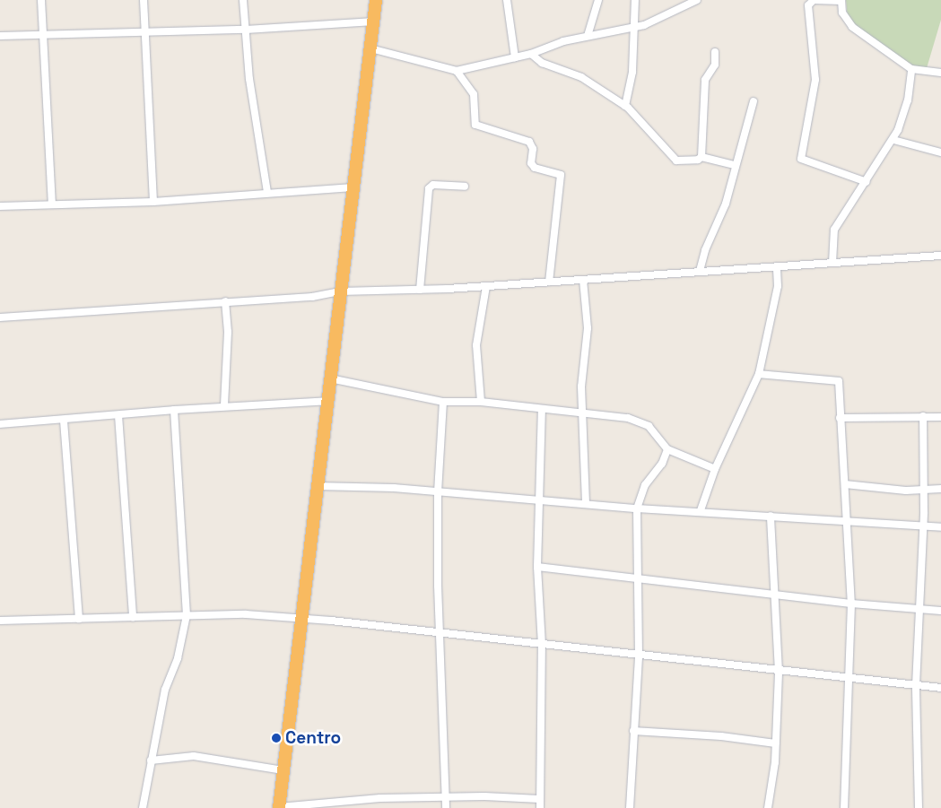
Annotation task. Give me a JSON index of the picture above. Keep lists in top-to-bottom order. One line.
{"places":["Centro"]}
